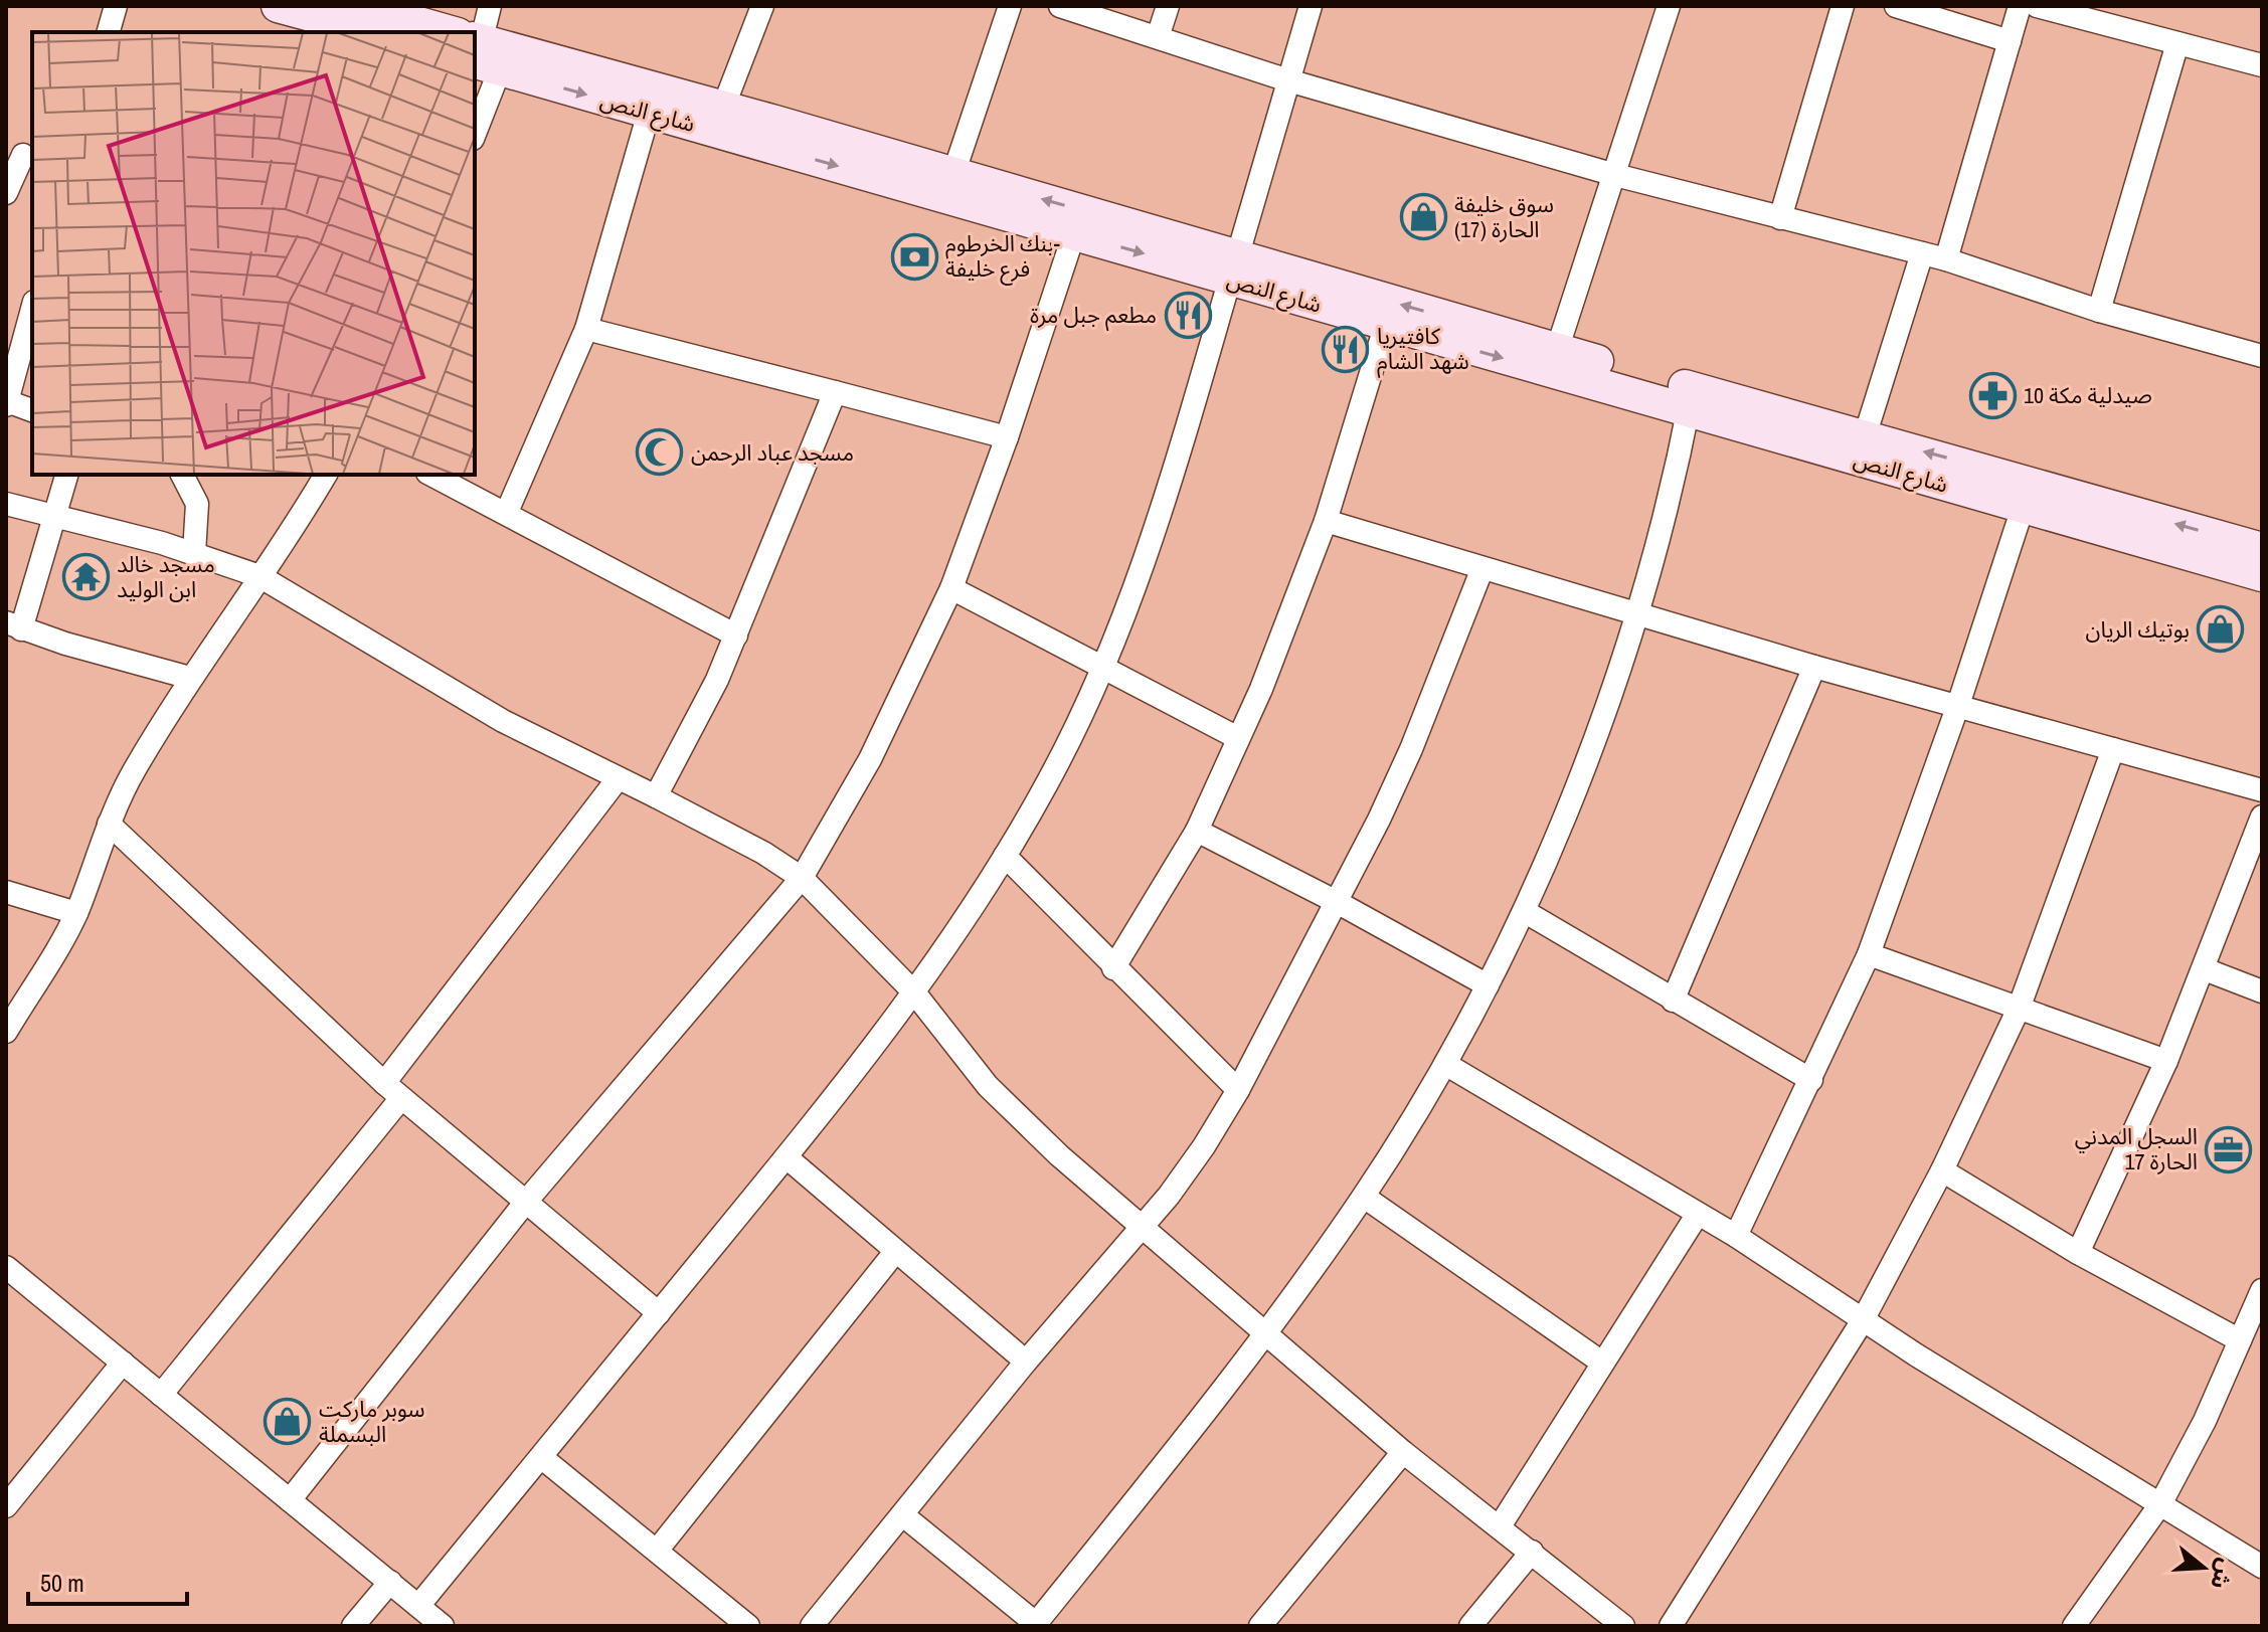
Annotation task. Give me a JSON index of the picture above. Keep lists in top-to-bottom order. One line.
{"streets":{"main road":["شارع النص"]},"places":{"shop":["سوق خليفة الحارة (17)","بوتيك الريان","سوبر ماركت البسملة"],"bank":["بنك الخرطوم- فرع خليفة"],"restaurant":["مطعم جبل مرة","كافتيريا شهد الشام"],"pharmacy":["صيدلية مكة 10"],"mosque":["مسجد عباد الرحمن"],"temple":["مسجد خالد ابن الوليد"],"office":["السجل المدني الحارة 17"]},"scale_bar":"50 m","north":"right"}
